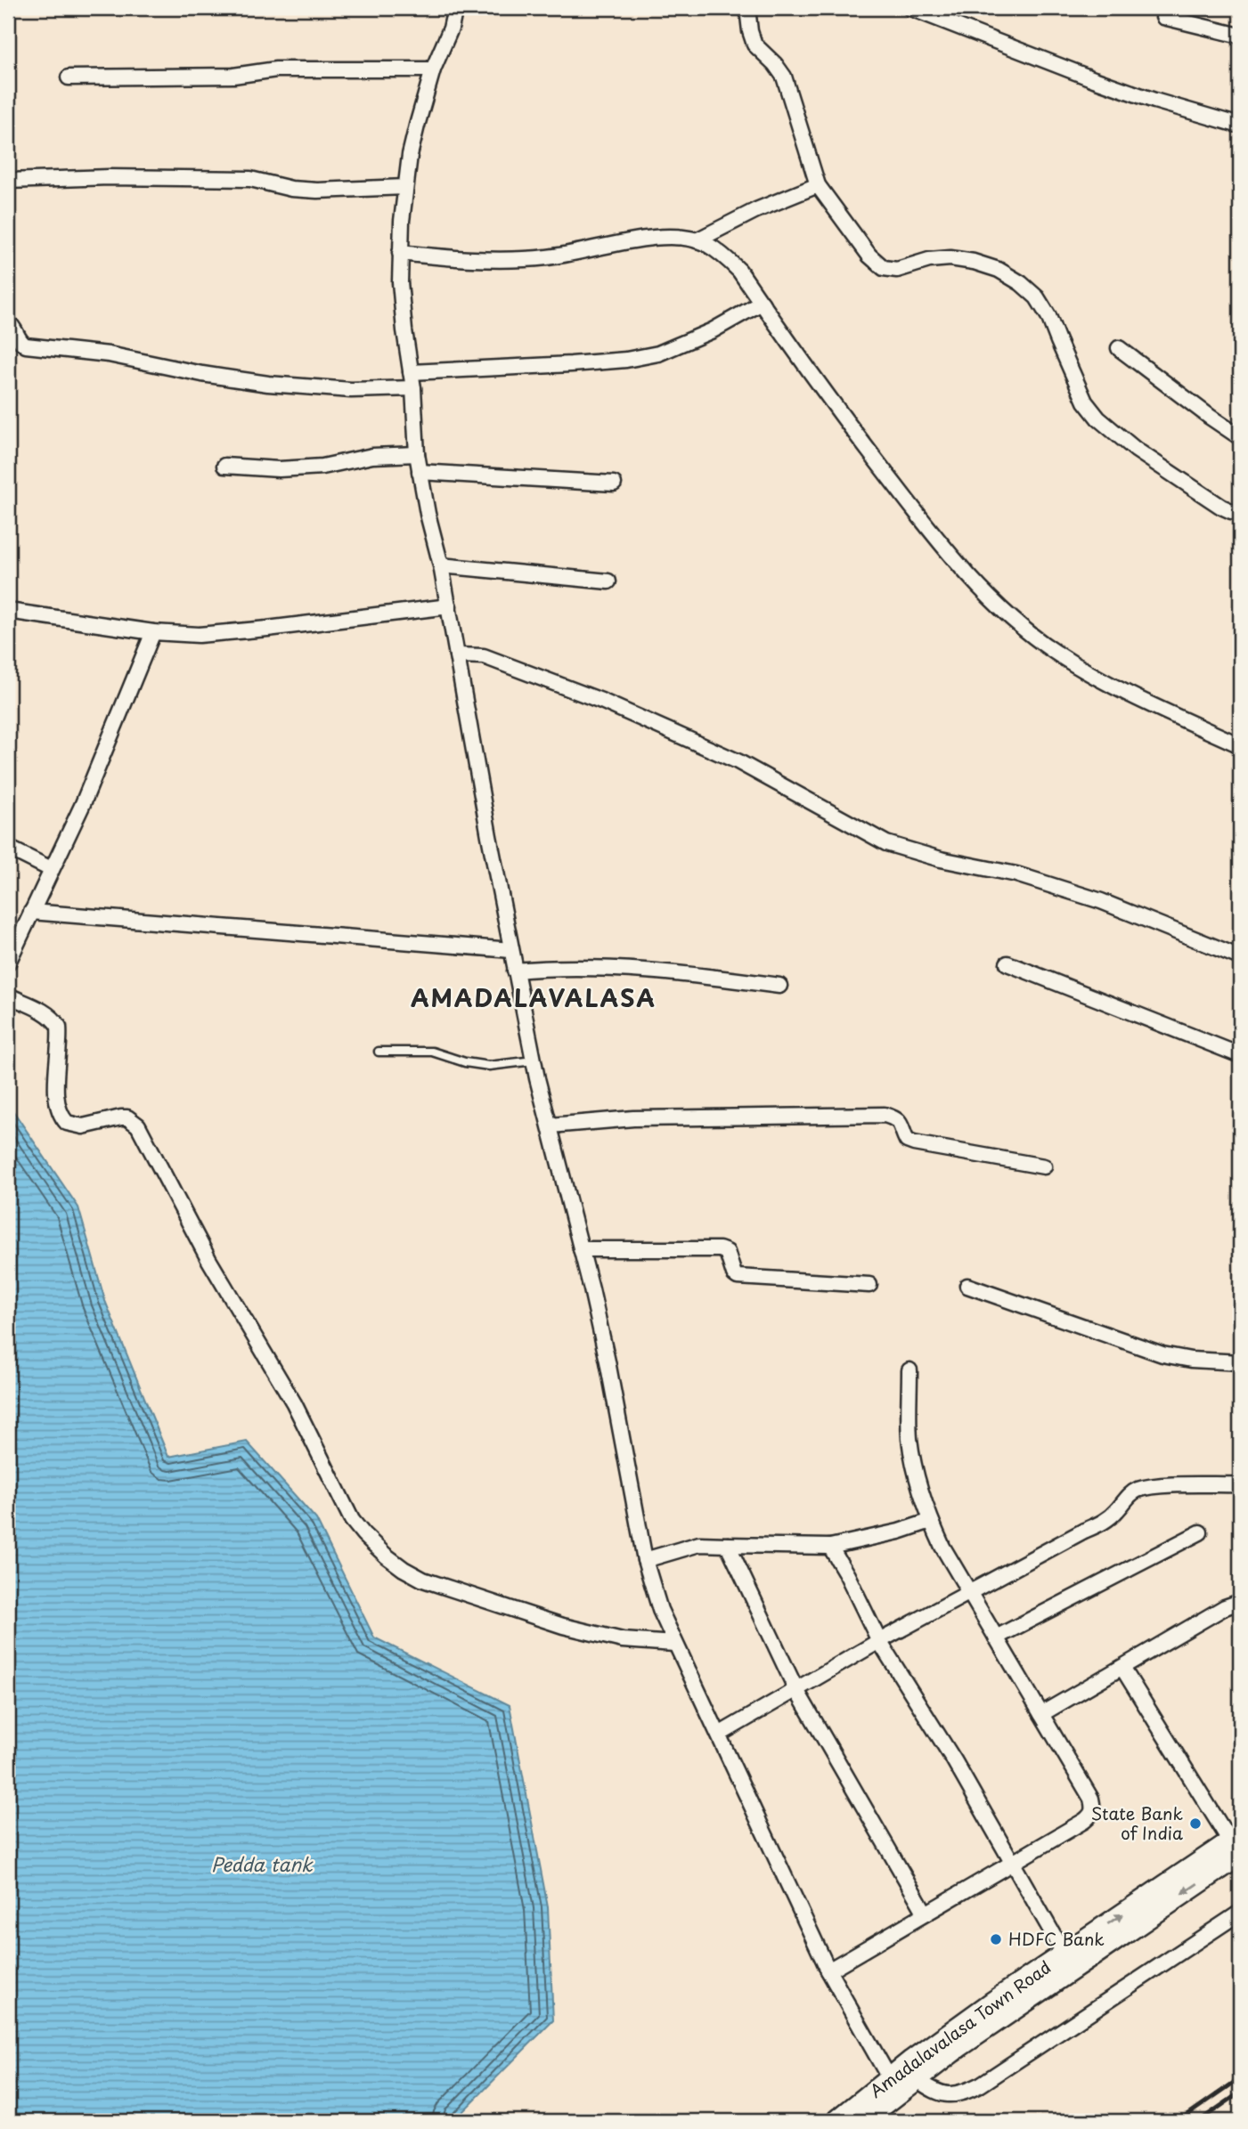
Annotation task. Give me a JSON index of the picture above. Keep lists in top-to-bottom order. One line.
{"streets":{"main road":["Amadalavalasa Town Road"]},"districts":["AMADALAVALASA"],"water":["Pedda tank"],"places":["State Bank of India","HDFC Bank"]}
